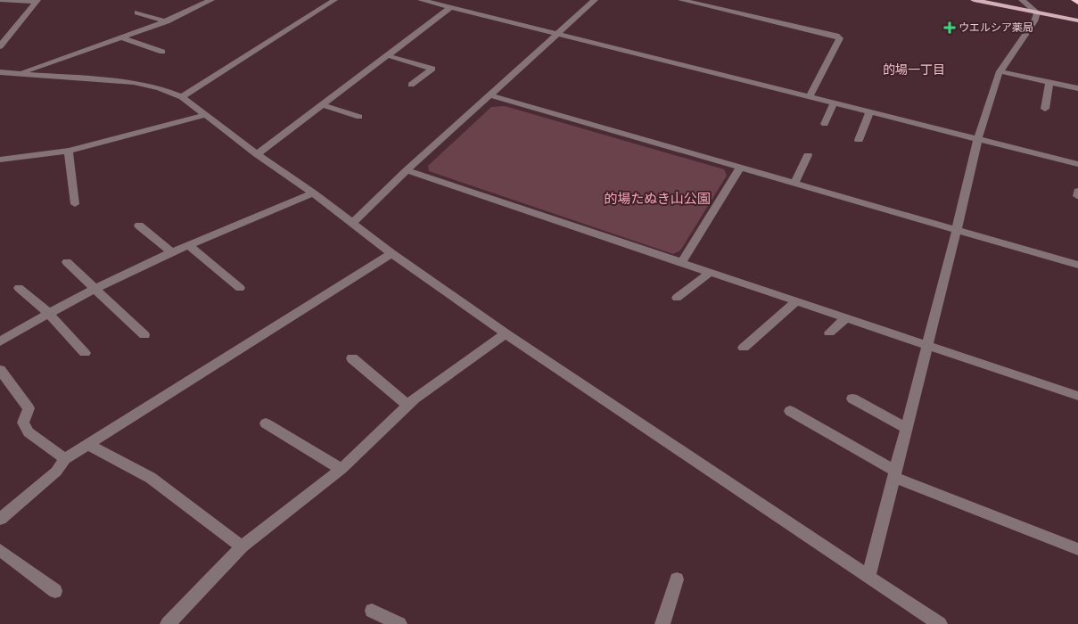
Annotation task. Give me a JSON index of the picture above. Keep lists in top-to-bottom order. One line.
{"districts":["的場一丁目"],"parks":["的場たぬき山公園"],"places":{"health":["ウエルシア薬局"]}}
